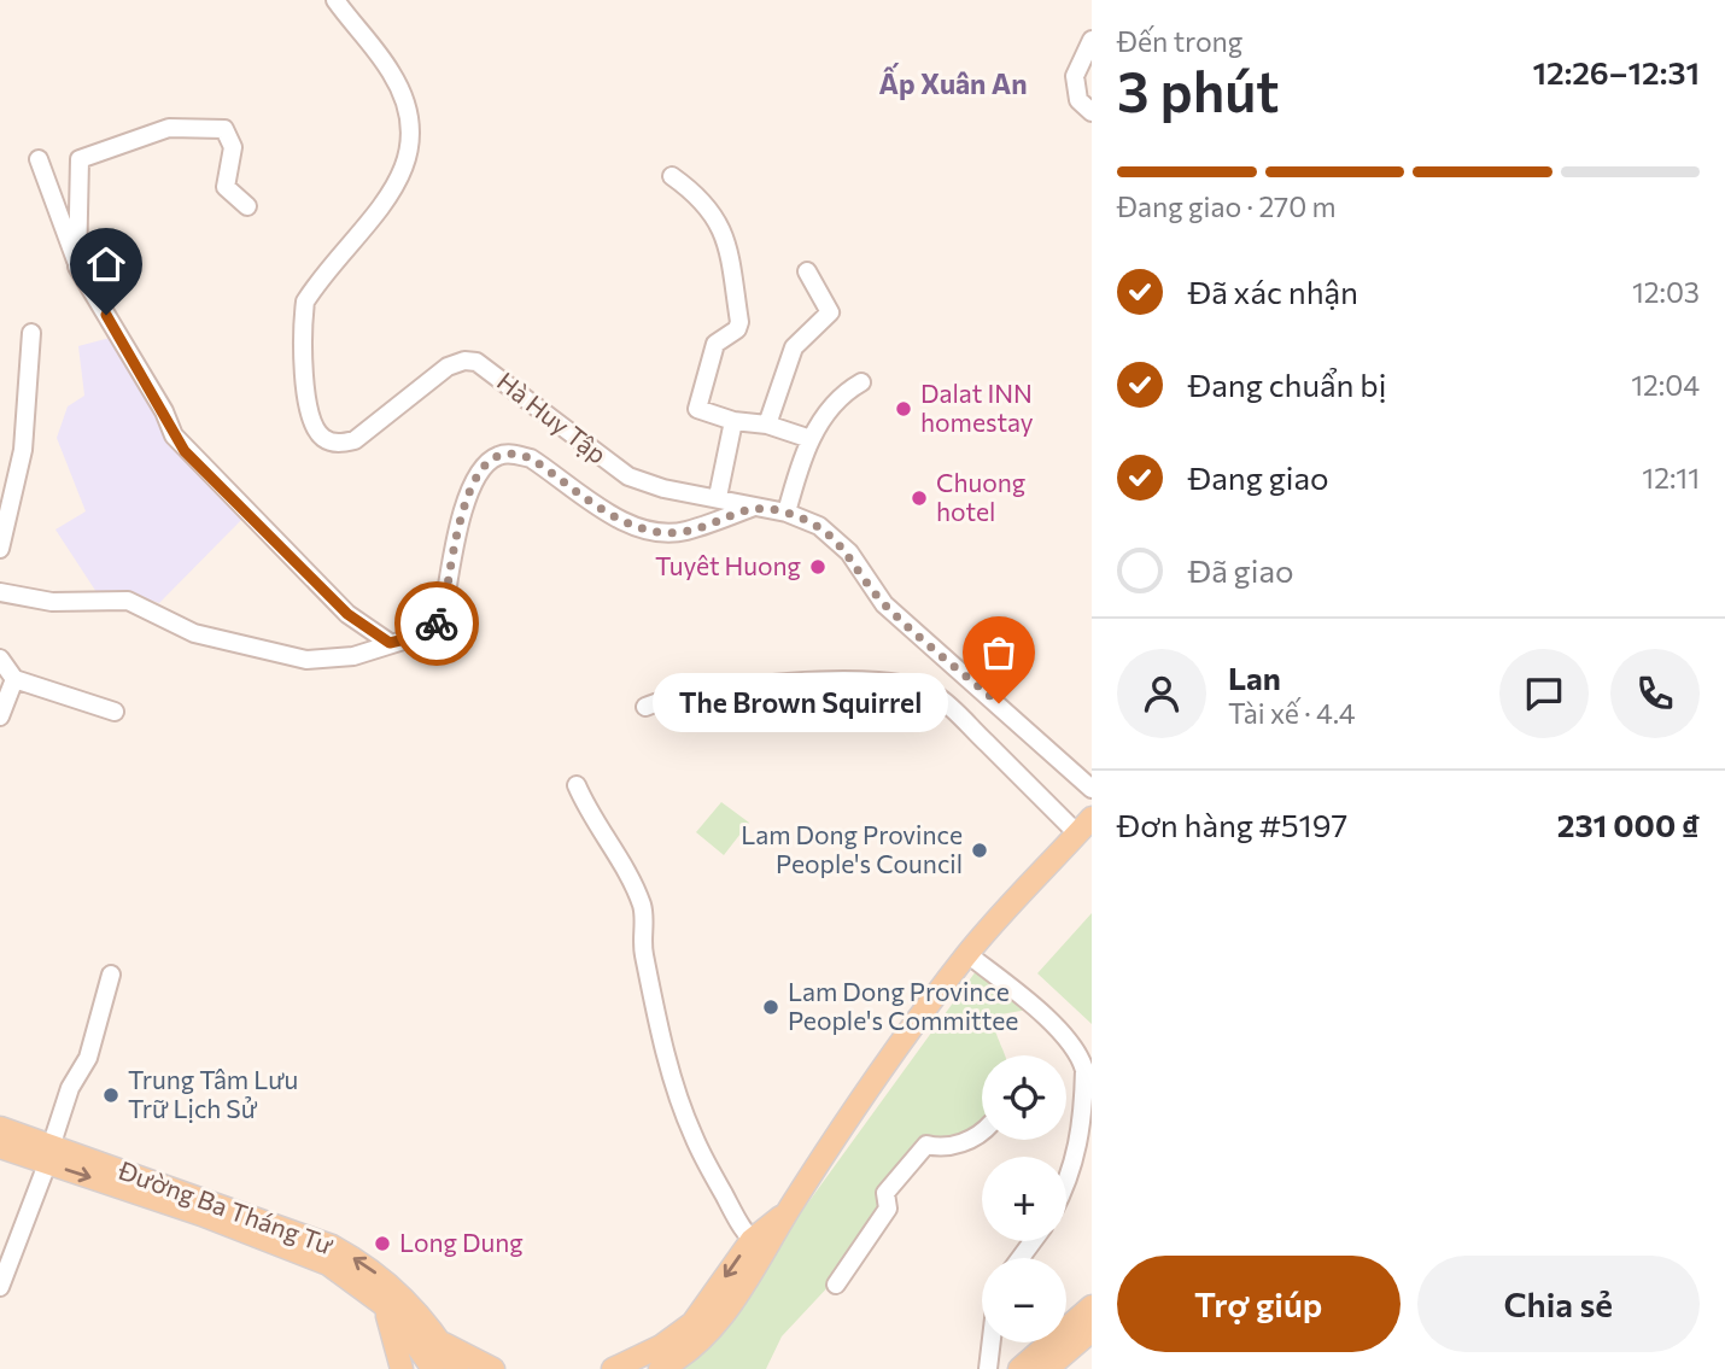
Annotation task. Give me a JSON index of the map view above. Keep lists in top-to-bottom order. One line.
{"streets":{"main road":["Đường Ba Tháng Tư"],"street":["Hà Huy Tập"]},"districts":["Ấp Xuân An"],"places":["Dalat INN homestay","Chuong hotel","Tuyêt Huong","The Brown Squirrel","Lam Dong Province People's Council","Lam Dong Province People's Committee","Trung Tâm Lưu Trữ Lịch Sử","Long Dung"],"page":{"heading":["3 phút","Đến trong","12:26–12:31"],"panel":["Lan","Tài xế · 4.4","Đơn hàng #5197","231 000 ₫"],"bar":"Đang giao · 270 m","list":[["Đã xác nhận","12:03"],["Đang chuẩn bị","12:04"],["Đang giao","12:11"],"Đã giao"],"bubble":"The Brown Squirrel","map_buttons":["+","−"],"buttons":["Trợ giúp","Chia sẻ"]}}
